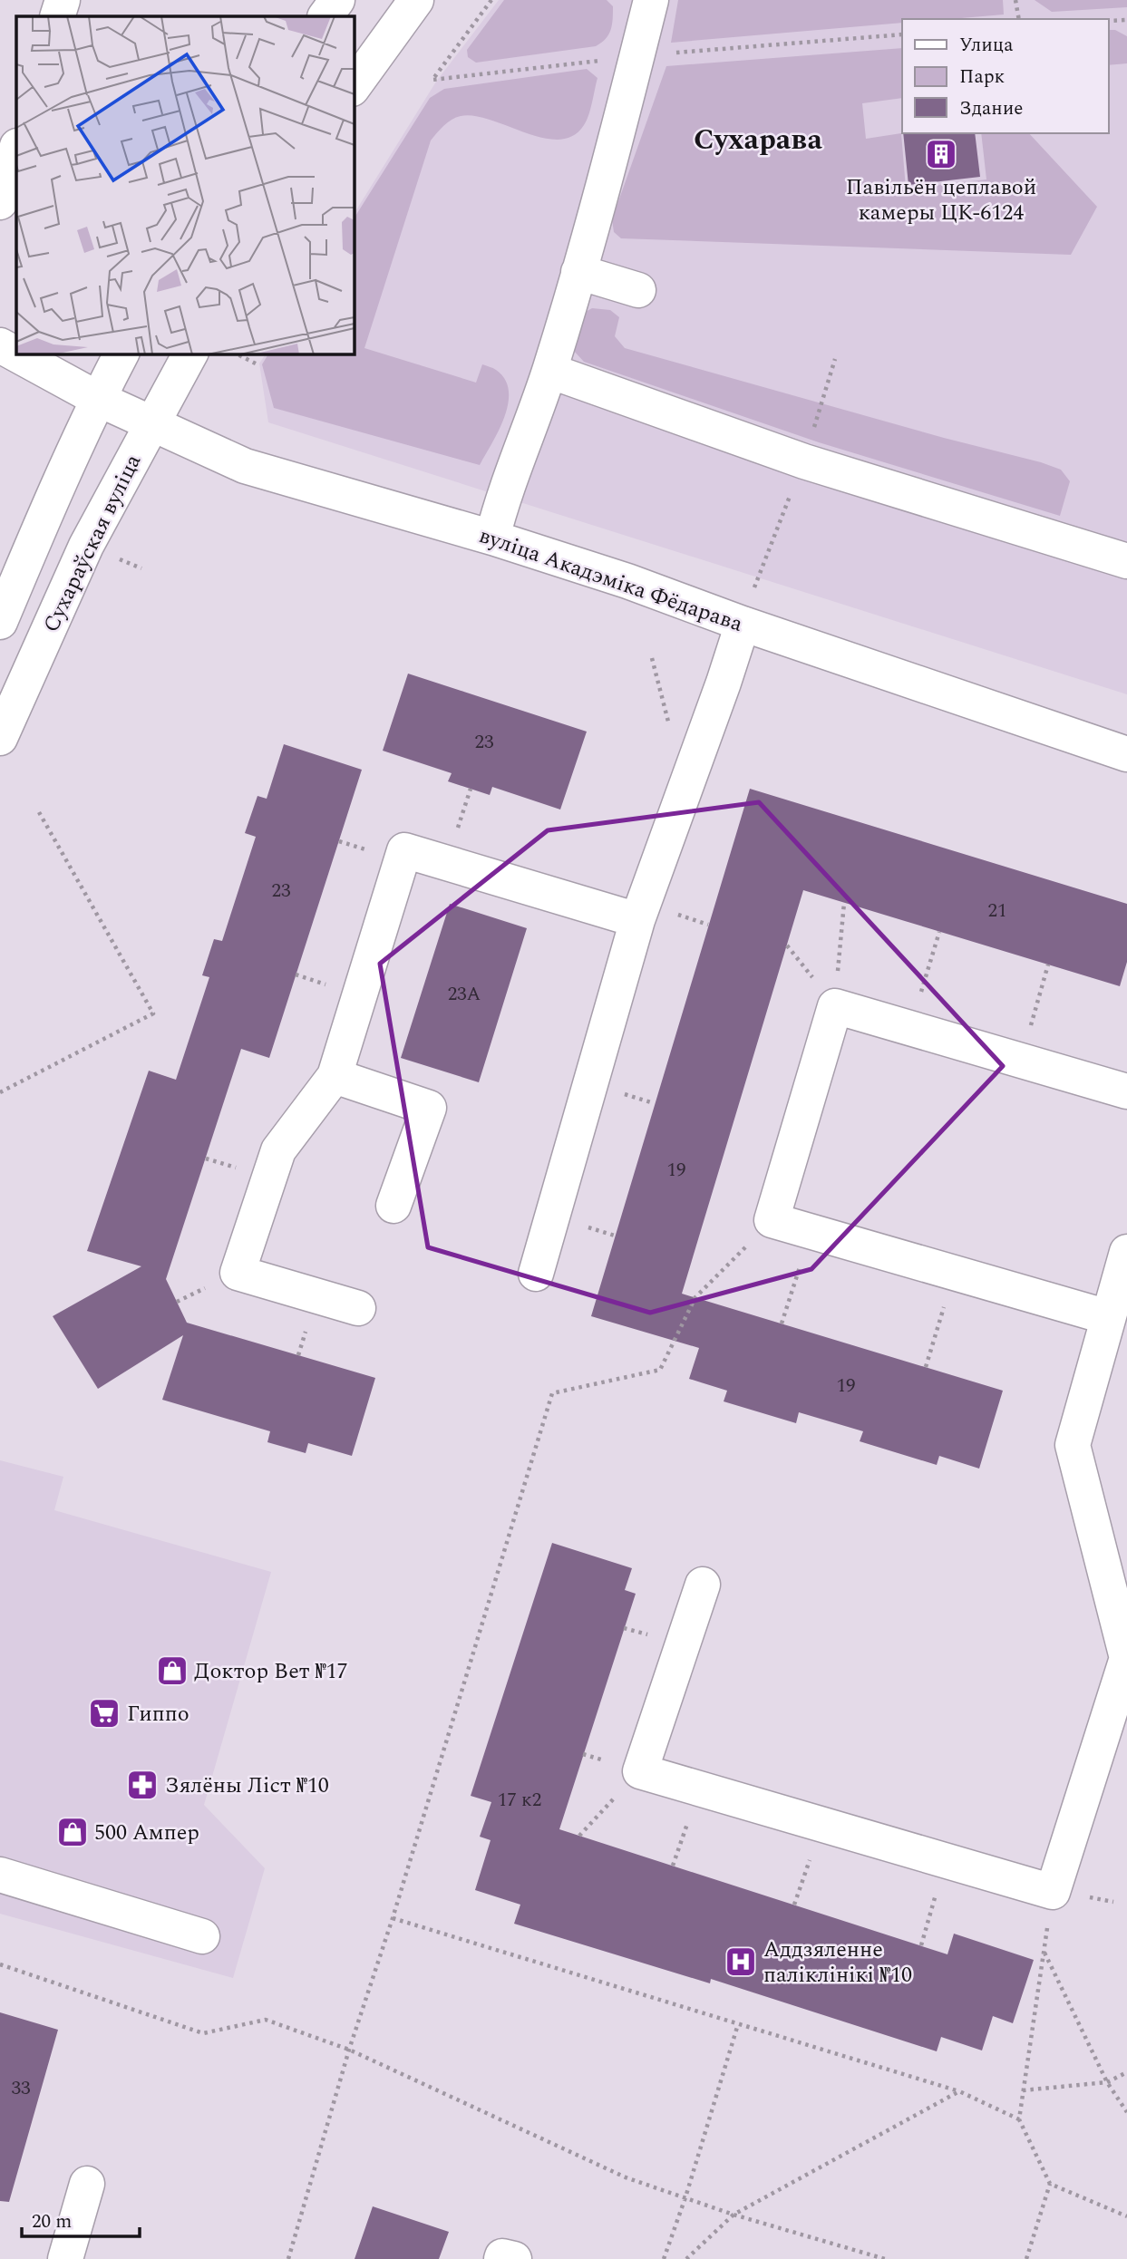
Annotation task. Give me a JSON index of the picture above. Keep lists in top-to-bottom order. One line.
{"streets":{"street":["Сухараўская вуліца","вуліца Акадэміка Фёдарава"]},"crossings":[["Сухараўская вуліца","вуліца Акадэміка Фёдарава"]],"districts":["Сухарава"],"places":{"building":["Павільён цеплавой камеры ЦК-6124"],"shop":["Доктор Вет №17","500 Ампер"],"supermarket":["Гиппо"],"pharmacy":["Зялёны Ліст №10"],"hospital":["Аддзяленне паліклінікі №10"]},"house_numbers":["23","23","21","23А","19","19","17 к2","33"],"legend":["Улица","Парк","Здание"],"scale_bar":"20 m"}
